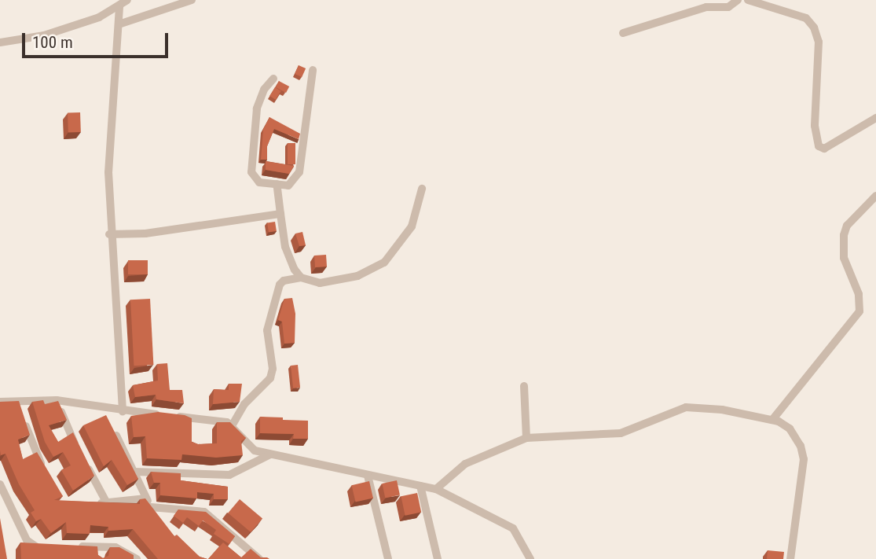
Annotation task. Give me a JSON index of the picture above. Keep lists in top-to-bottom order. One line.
{"scale_bar":"100 m"}
